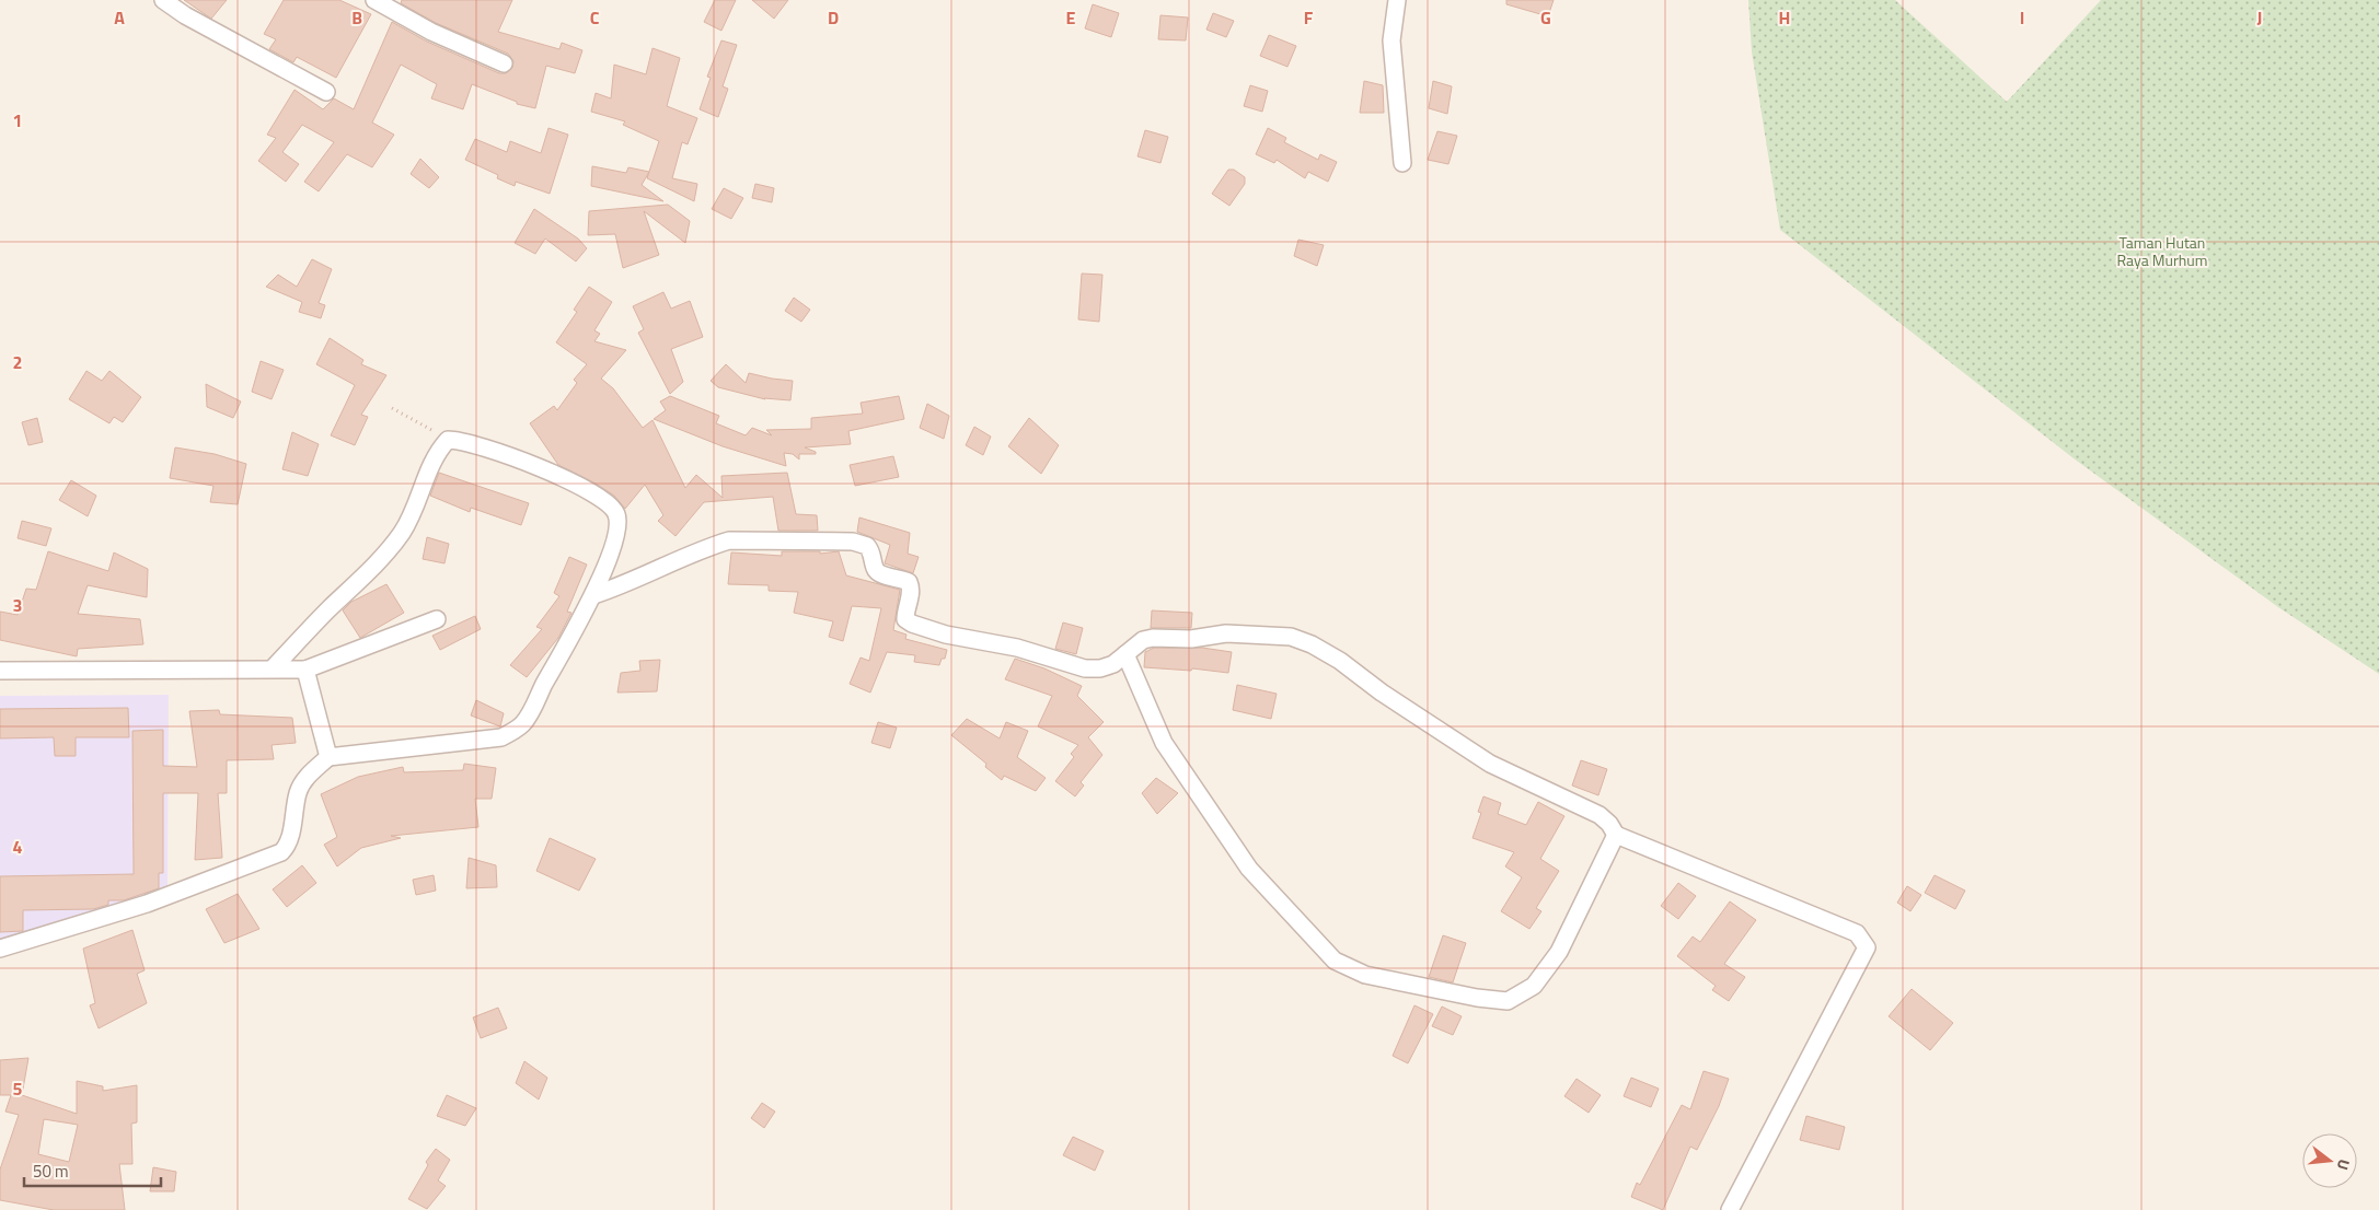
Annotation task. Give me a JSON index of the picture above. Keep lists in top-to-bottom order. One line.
{"parks":["Taman Hutan Raya Murhum"],"scale_bar":"50 m","north":"right","grid":{"columns":["A","B","C","D","E","F","G","H","I","J"],"rows":["1","2","3","4","5"]}}
